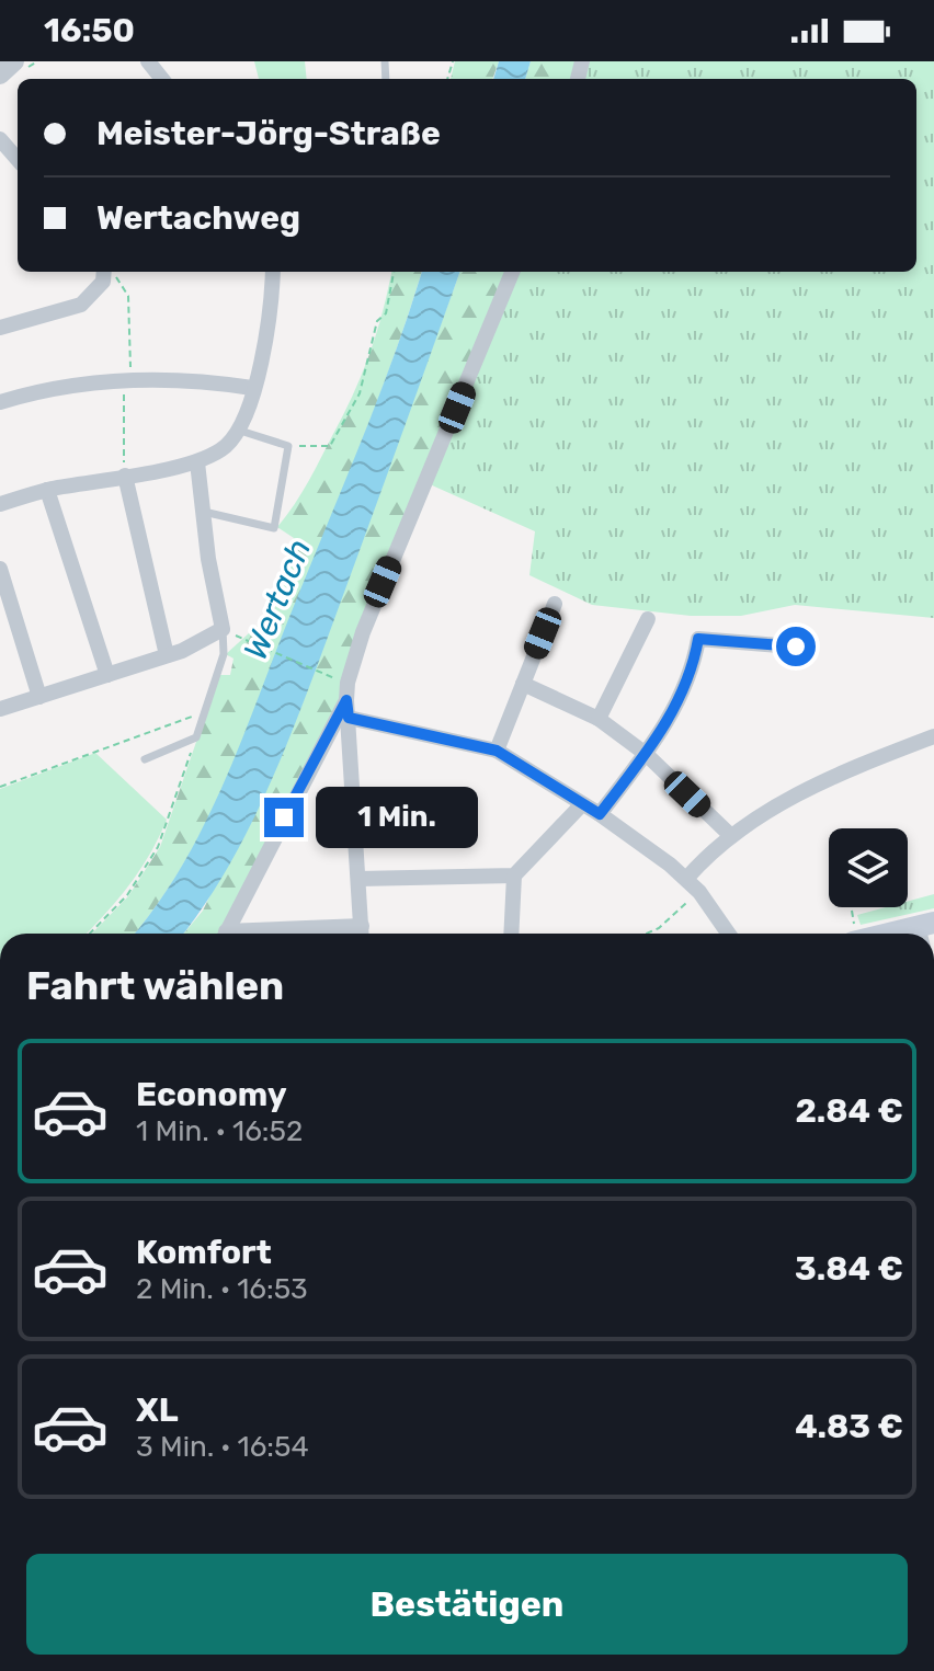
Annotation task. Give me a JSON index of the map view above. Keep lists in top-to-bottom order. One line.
{"water":["Wertach"],"page":{"status":"16:50","banner":["Meister-Jörg-Straße","Wertachweg"],"bubble":"1 Min.","heading":"Fahrt wählen","list":[{"name":"Economy","note":"1 Min. · 16:52","value":"2.84 €"},{"name":"Komfort","note":"2 Min. · 16:53","value":"3.84 €"},{"name":"XL","note":"3 Min. · 16:54","value":"4.83 €"}],"buttons":"Bestätigen"}}
